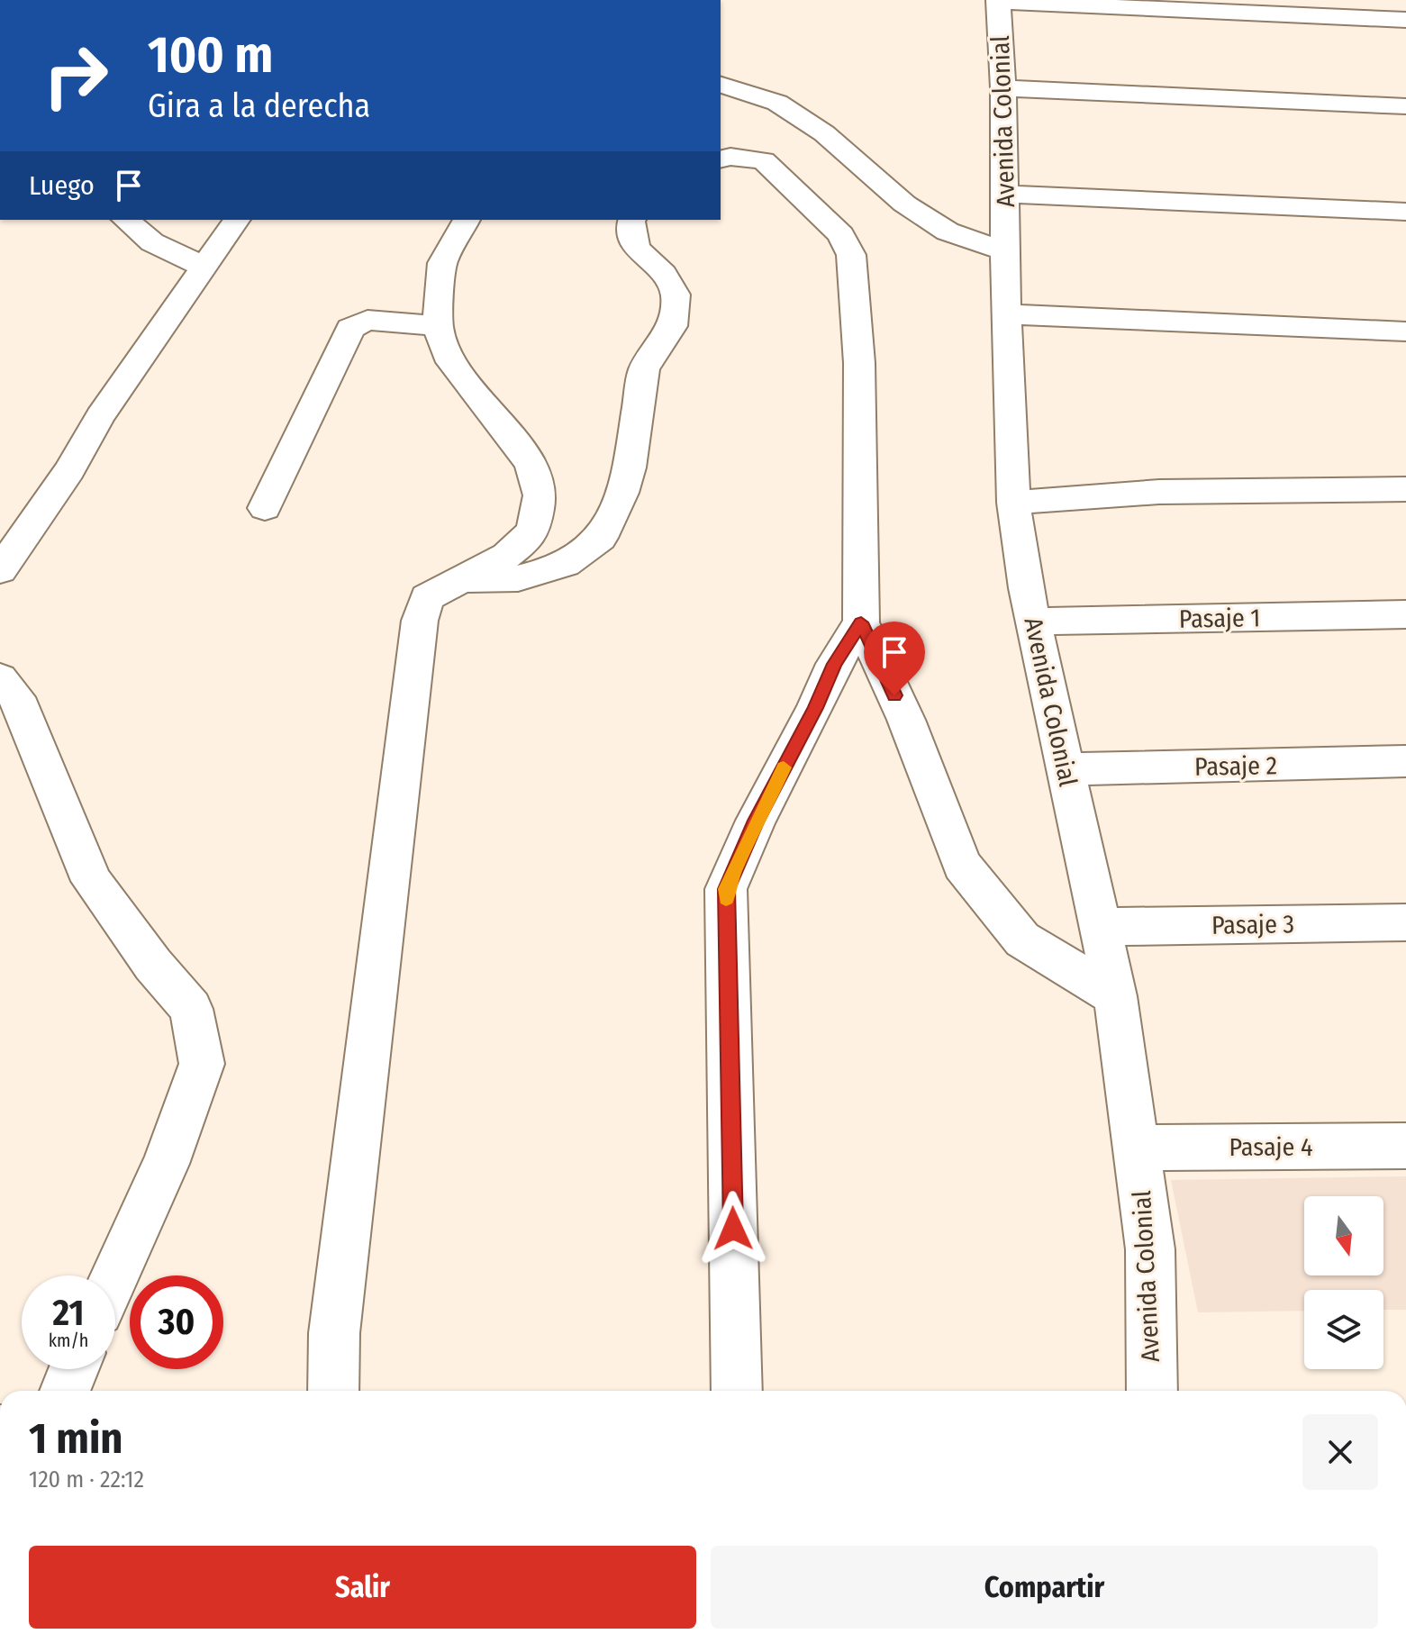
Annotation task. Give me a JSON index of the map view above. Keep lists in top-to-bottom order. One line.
{"streets":{"street":["Avenida Colonial","Pasaje 1","Pasaje 2","Pasaje 3","Pasaje 4"]},"crossings":[["Avenida Colonial","Pasaje 1"],["Avenida Colonial","Pasaje 2"],["Avenida Colonial","Pasaje 3"],["Avenida Colonial","Pasaje 4"]],"north":"bottom","page":{"turn":["100 m","Gira a la derecha"],"then":"Luego","speed":"21 km/h","limit":"30","heading":["1 min","120 m · 22:12"],"buttons":["Salir","Compartir"]}}
